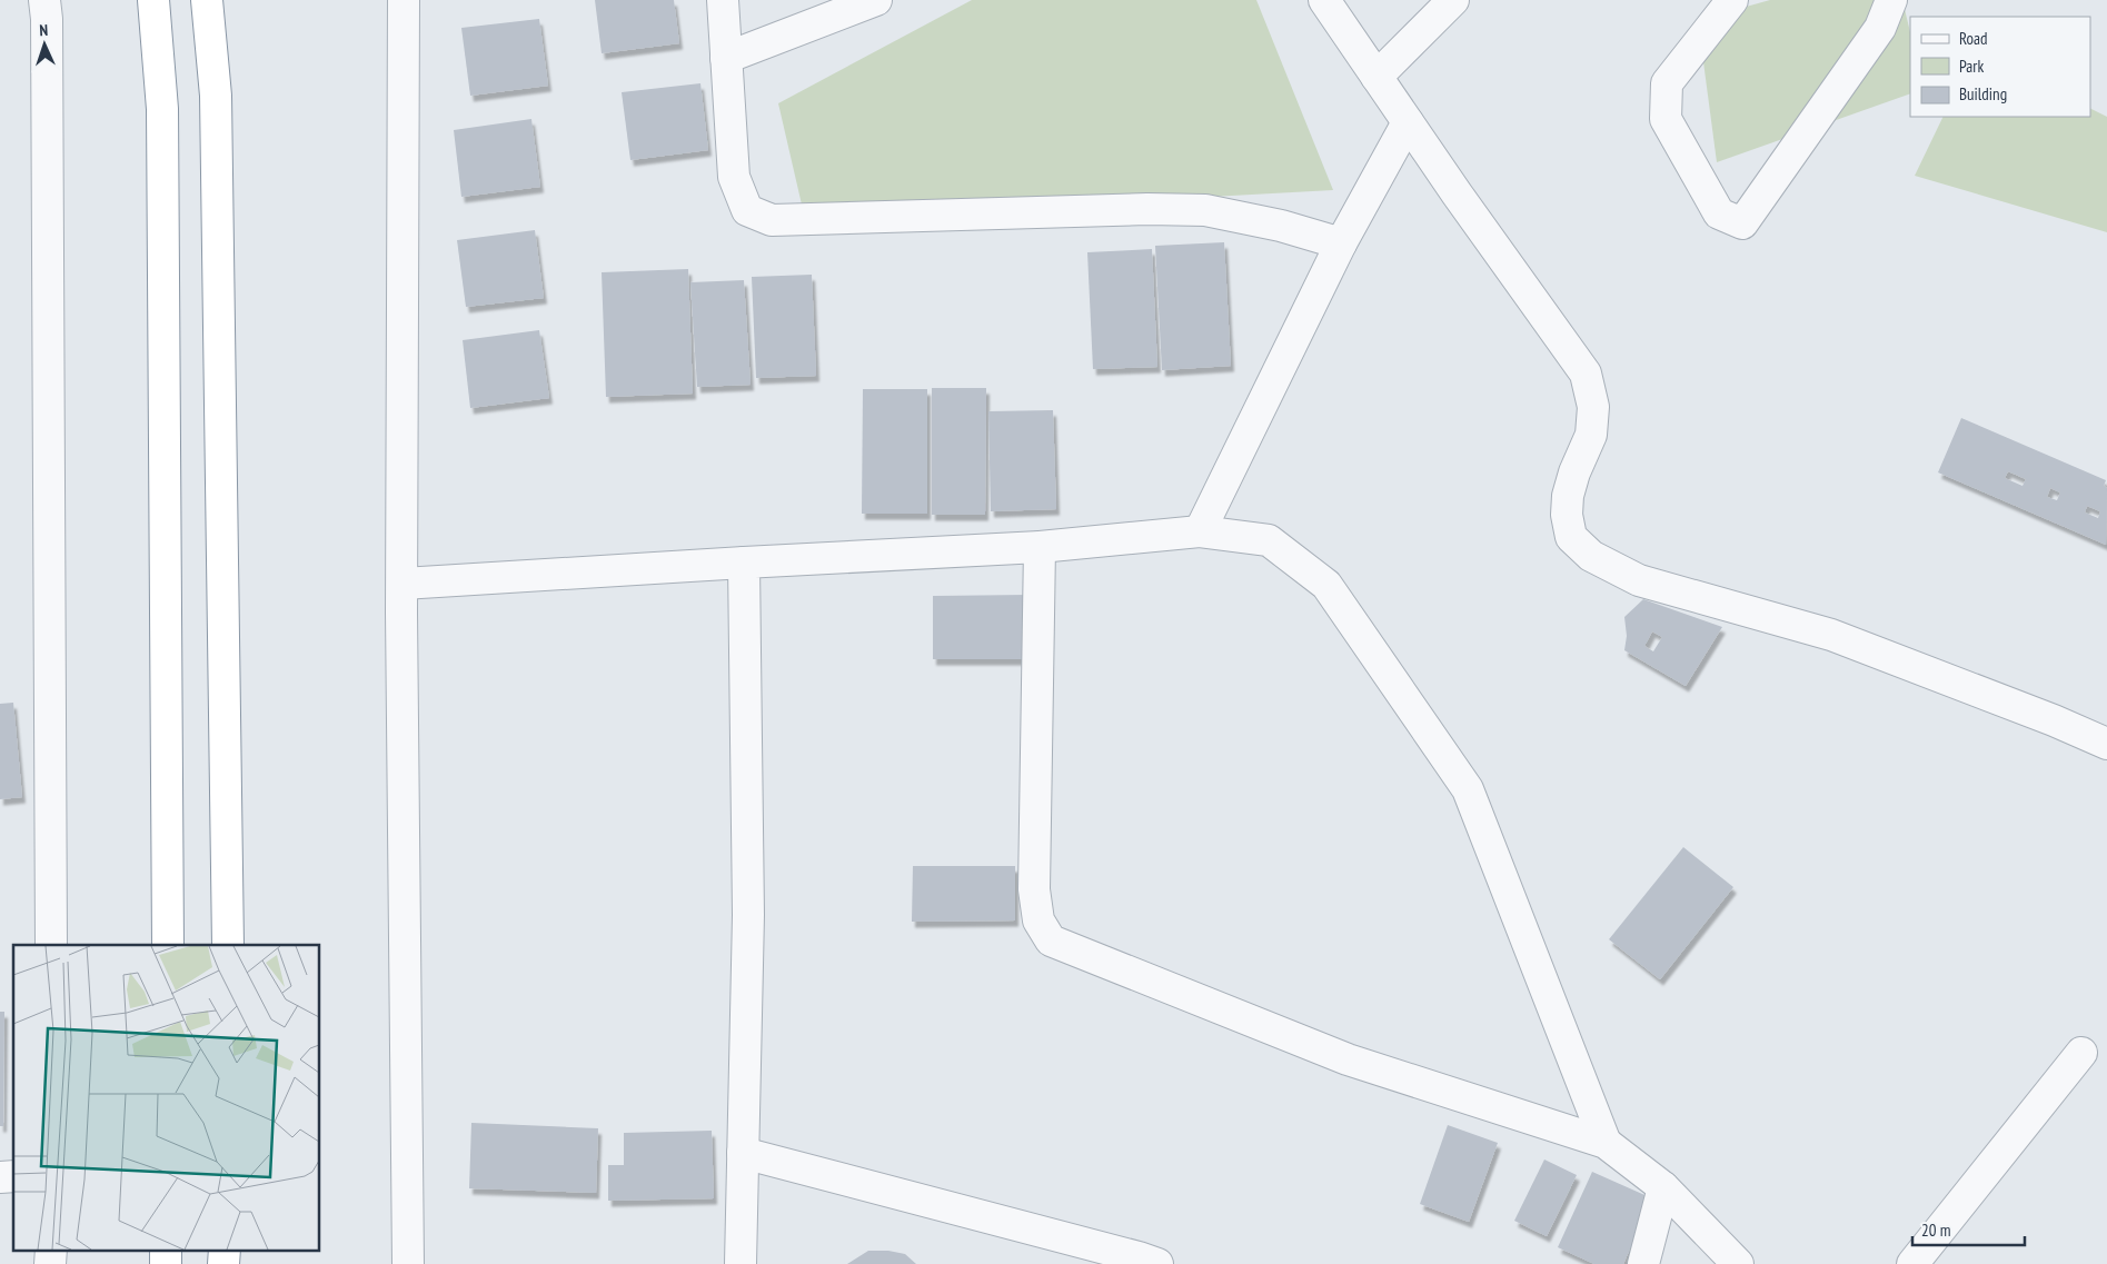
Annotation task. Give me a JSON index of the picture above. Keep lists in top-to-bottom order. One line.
{"legend":["Road","Park","Building"],"scale_bar":"20 m","north":"top"}
